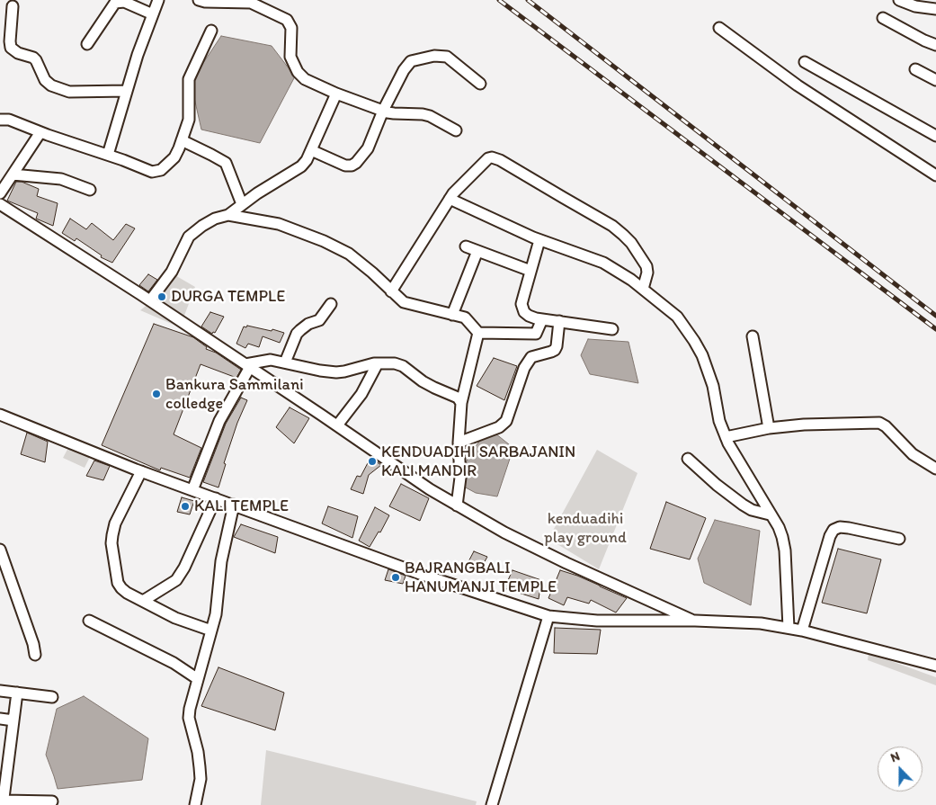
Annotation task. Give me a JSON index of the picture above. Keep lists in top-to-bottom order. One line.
{"parks":["kenduadihi play ground"],"places":["DURGA TEMPLE","Bankura Sammilani colledge","KENDUADIHI SARBAJANIN KALI MANDIR","KALI TEMPLE","BAJRANGBALI HANUMANJI TEMPLE"],"north":"top"}
